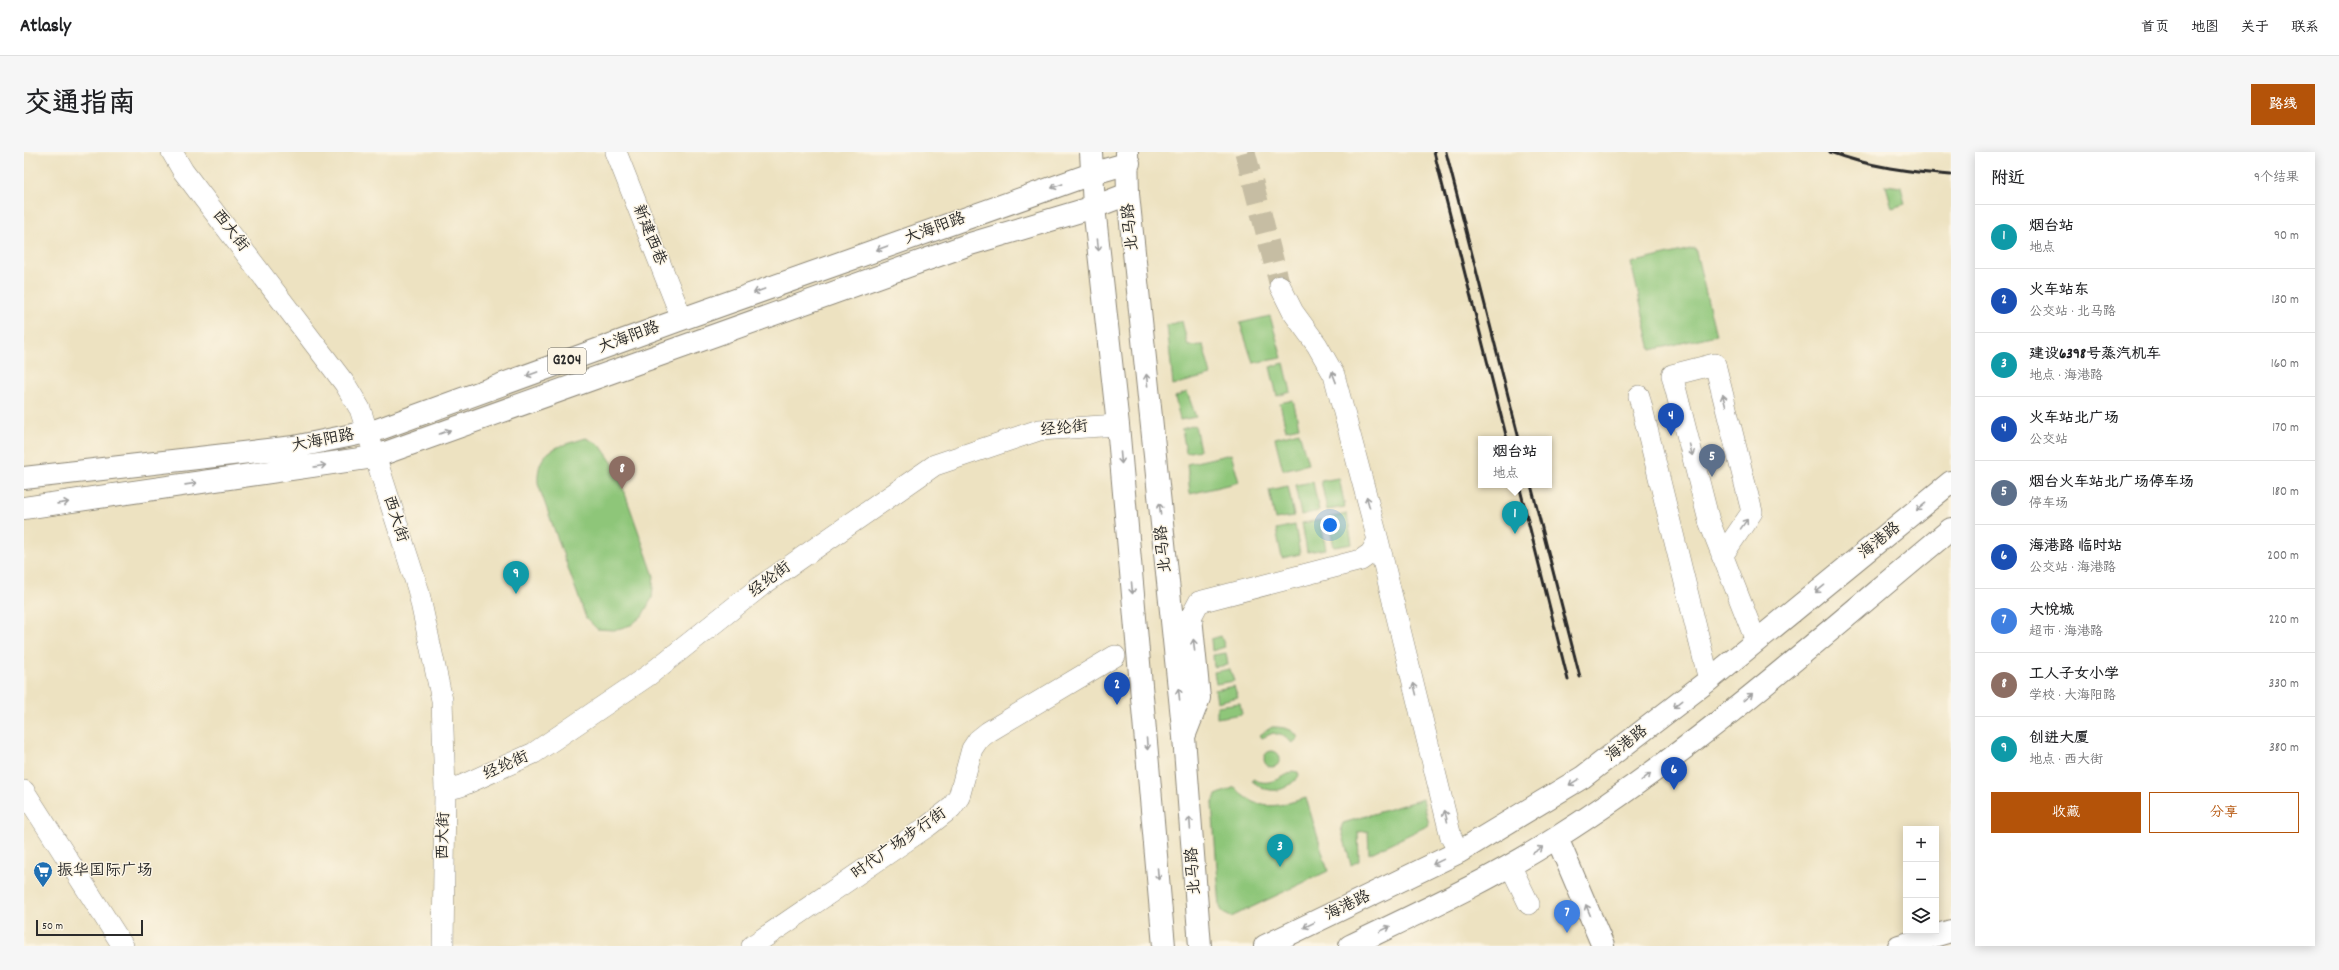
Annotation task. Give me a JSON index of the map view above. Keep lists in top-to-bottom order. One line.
{"streets":{"main road":["北马路","大海阳路","G204","海港路"],"street":["西大街","新建西巷","经纶街","时代广场步行街"]},"crossings":[["北马路","大海阳路"],["大海阳路","西大街"],["大海阳路","新建西巷"],["西大街","经纶街"]],"places":{"supermarket":["振华国际广场"]},"scale_bar":"50 m","page":{"header":"Atlasly","nav":["首页","地图","关于","联系"],"title":"交通指南","buttons":["路线",["收藏","分享"]],"heading":["附近","9个结果"],"list":[{"mark":"1","name":"烟台站","note":"地点","value":"90 m"},{"mark":"2","name":"火车站东","note":"公交站 · 北马路","value":"130 m"},{"mark":"3","name":"建设6398号蒸汽机车","note":"地点 · 海港路","value":"160 m"},{"mark":"4","name":"火车站北广场","note":"公交站","value":"170 m"},{"mark":"5","name":"烟台火车站北广场停车场","note":"停车场","value":"180 m"},{"mark":"6","name":"海港路 临时站","note":"公交站 · 海港路","value":"200 m"},{"mark":"7","name":"大悦城","note":"超市 · 海港路","value":"220 m"},{"mark":"8","name":"工人子女小学","note":"学校 · 大海阳路","value":"330 m"},{"mark":"9","name":"创进大厦","note":"地点 · 西大街","value":"380 m"}],"pins":["4","5","8","1","9","2","6","3","7"],"popup":["烟台站","地点"],"map_buttons":["+","−"],"scale":"50 m"}}
